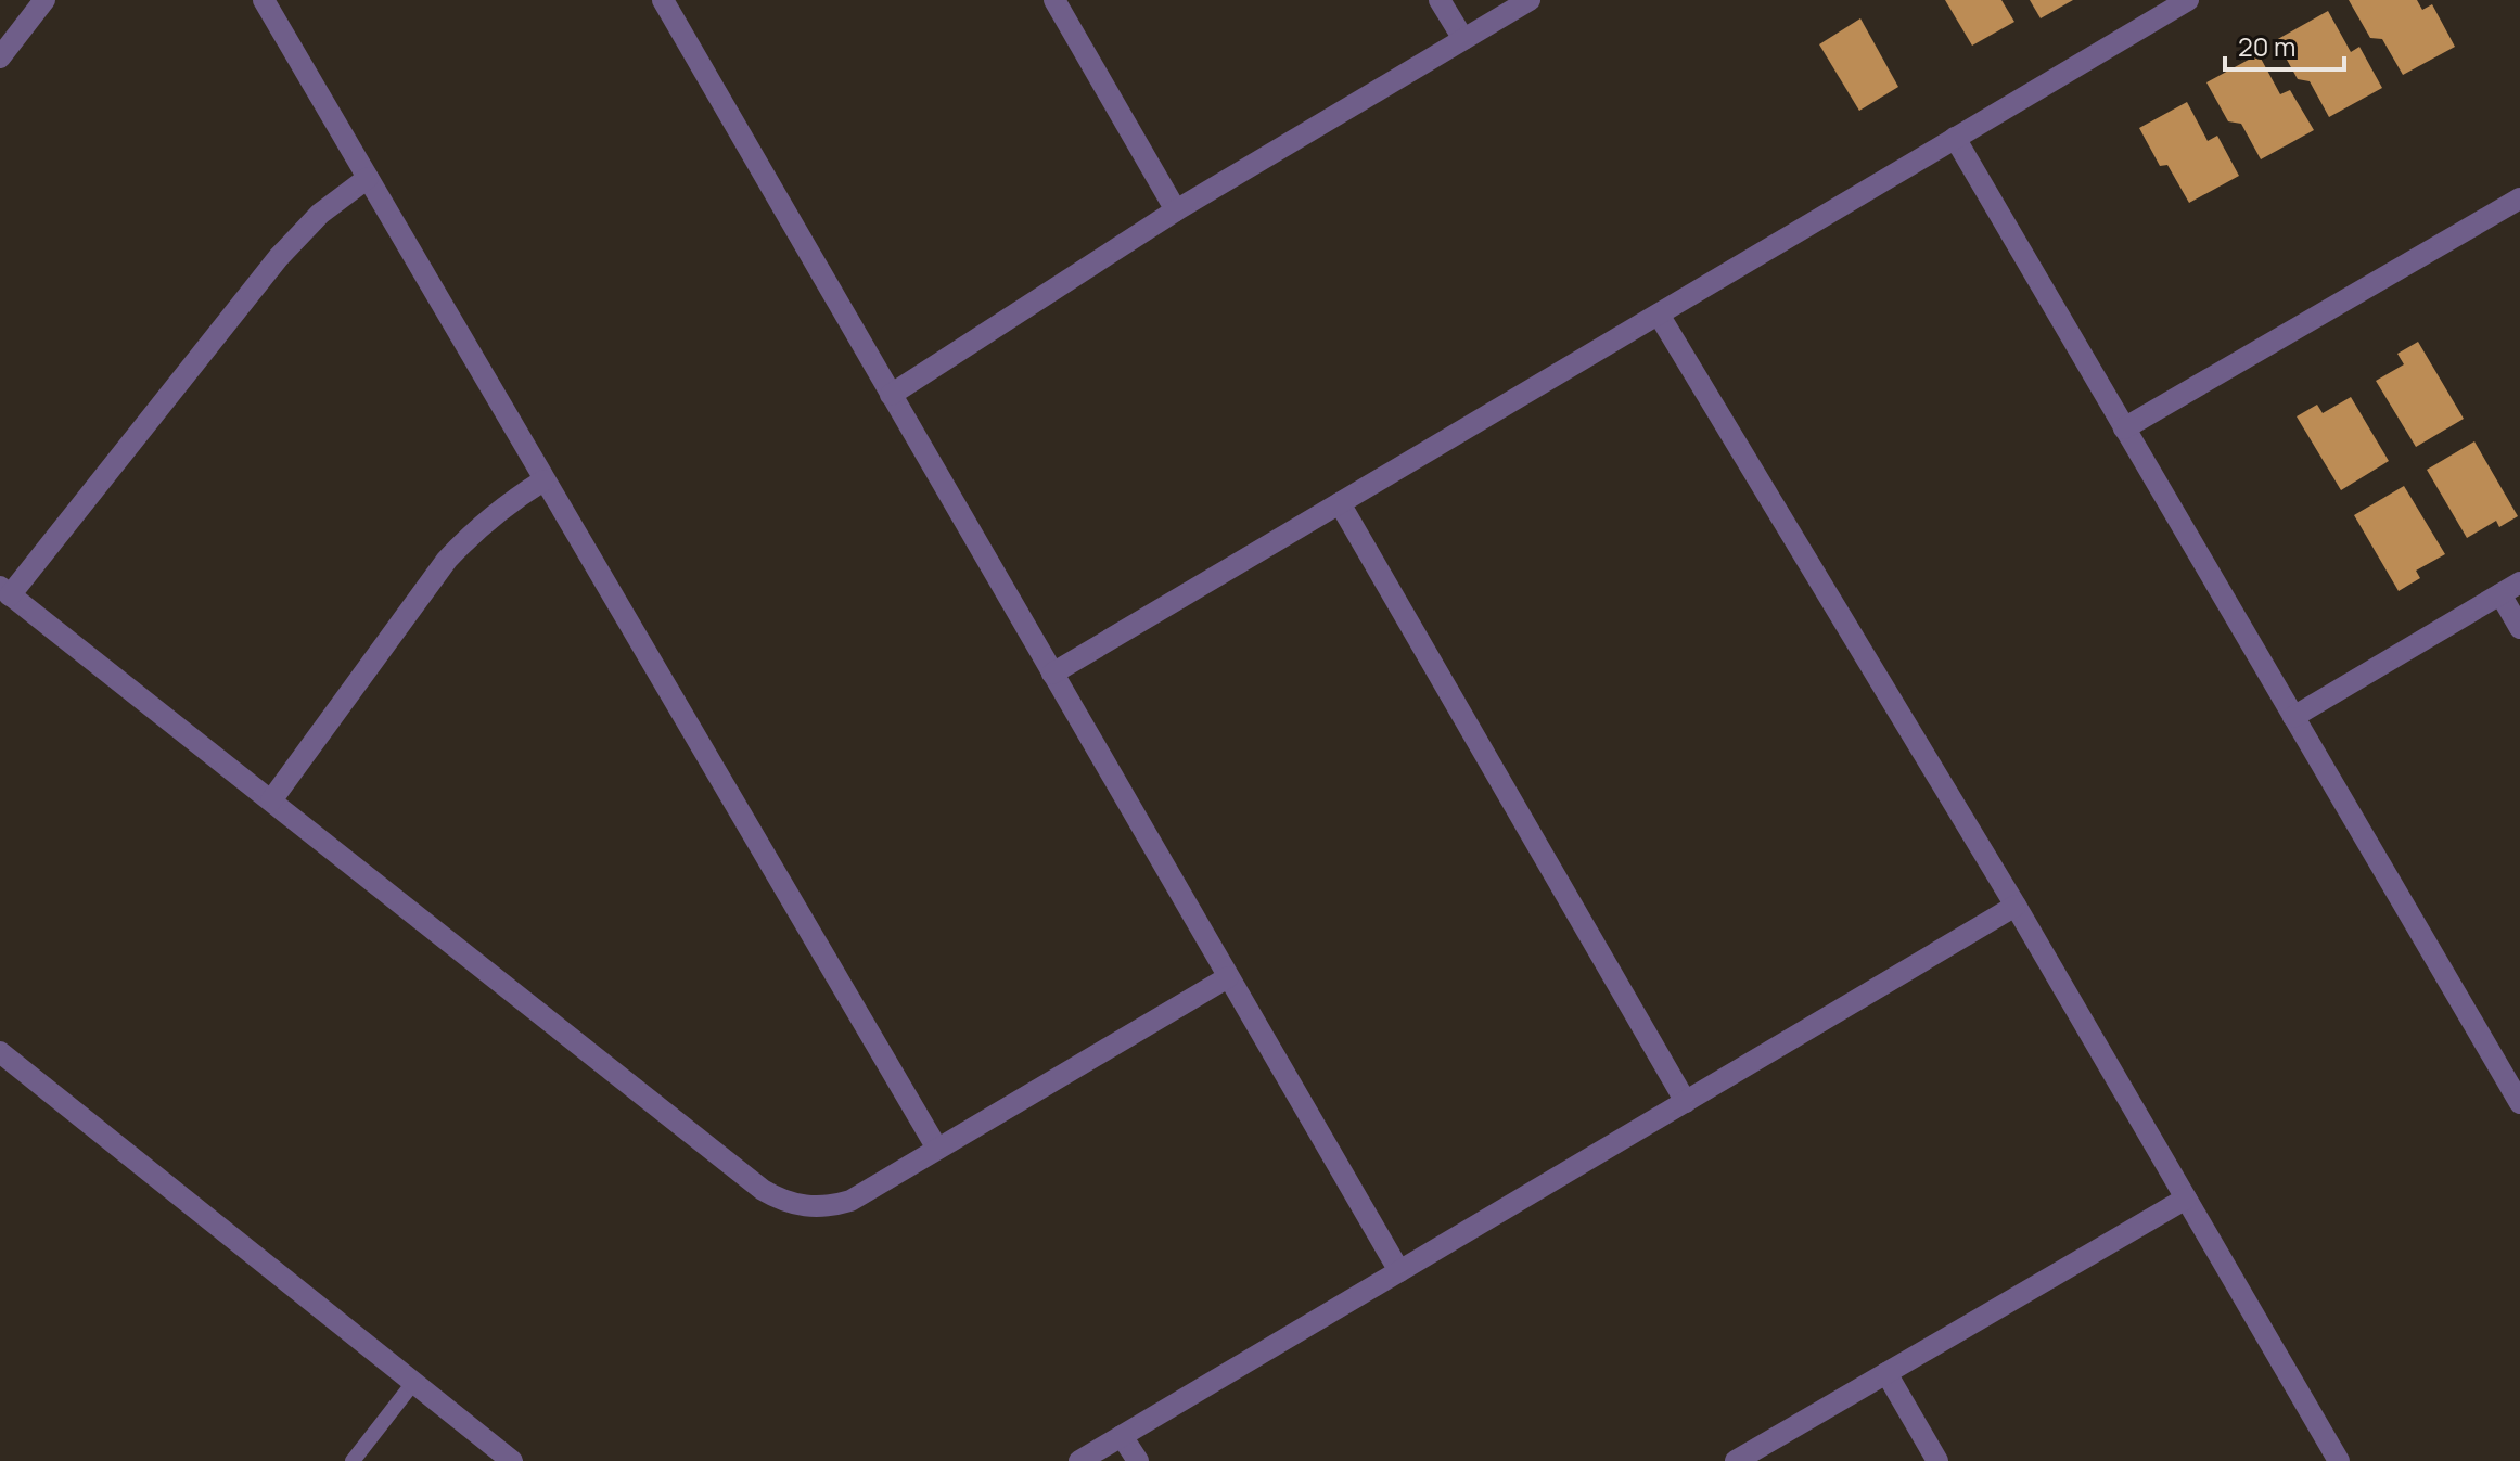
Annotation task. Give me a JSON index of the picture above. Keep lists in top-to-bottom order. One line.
{"scale_bar":"20 m"}
